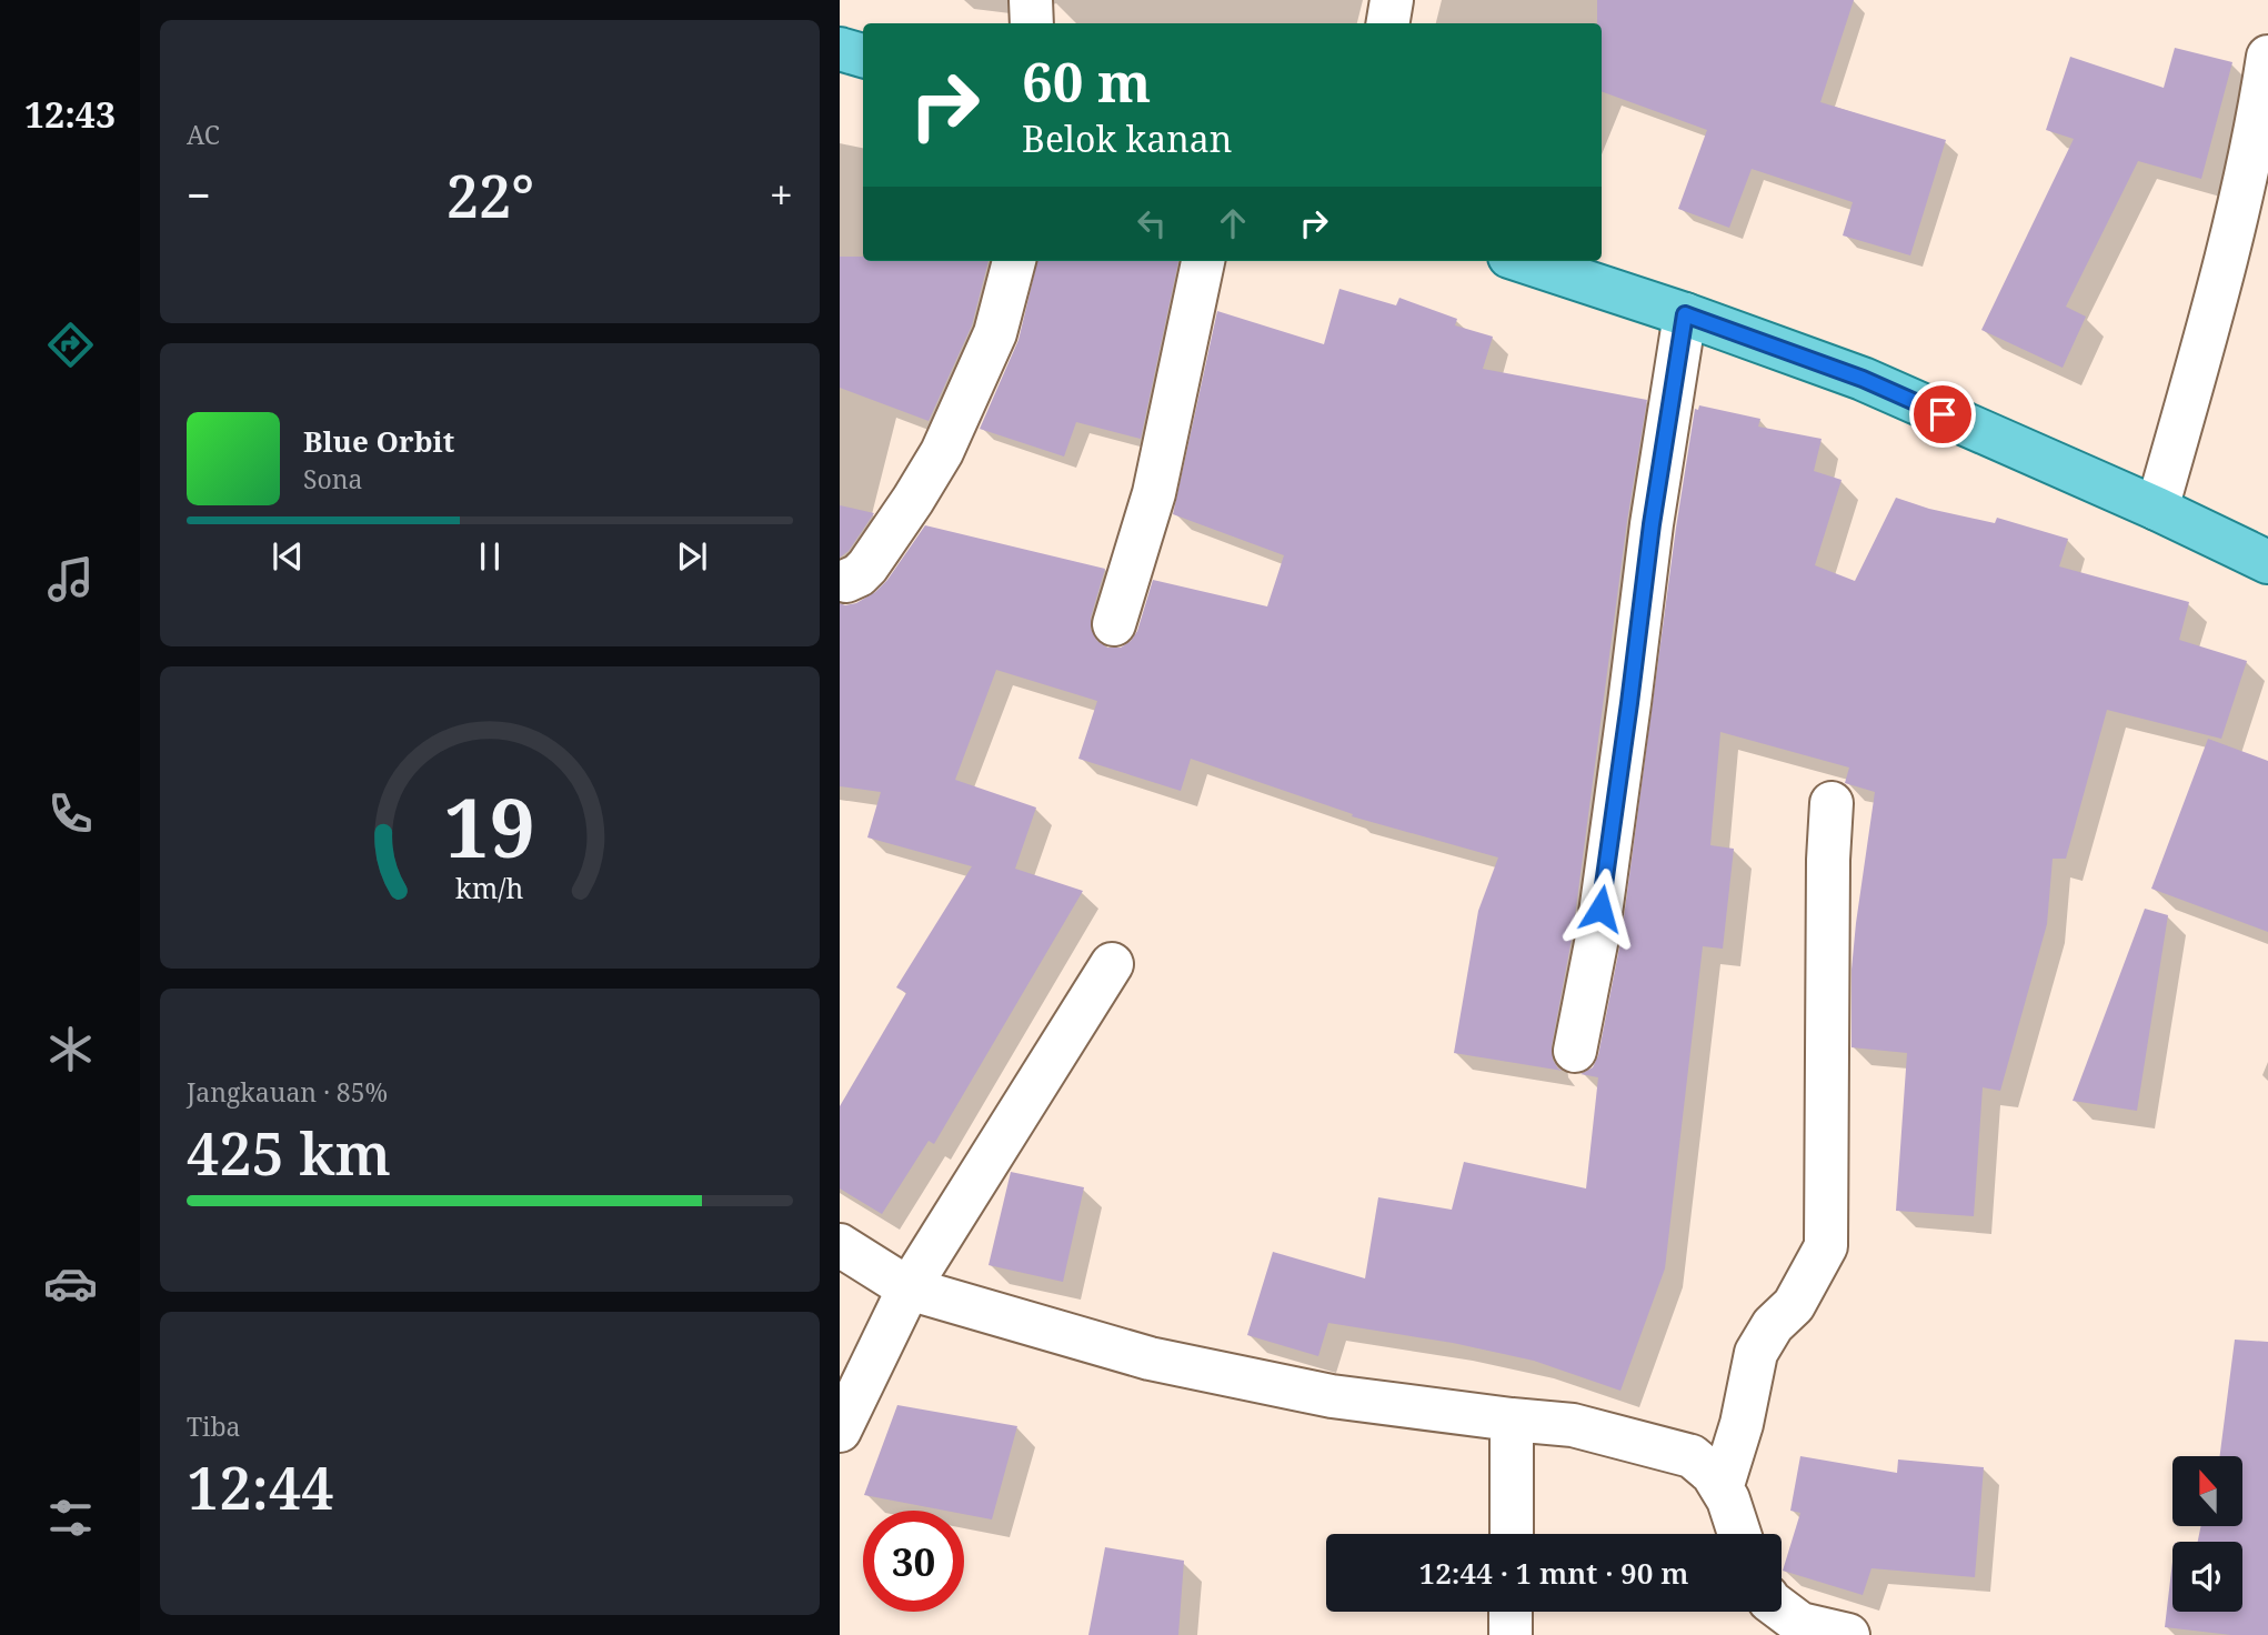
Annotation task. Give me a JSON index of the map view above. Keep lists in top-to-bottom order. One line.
{"north":"top","page":{"tabs":"12:43","tile":["AC",["Jangkauan · 85%","425 km"],["Tiba","12:44"]],"turn":["60 m","Belok kanan"],"heat":["−","22°","+"],"song":["Blue Orbit","Sona"],"limit":"30","trip":"12:44 · 1 mnt · 90 m","gauge":["19","km/h"]}}
